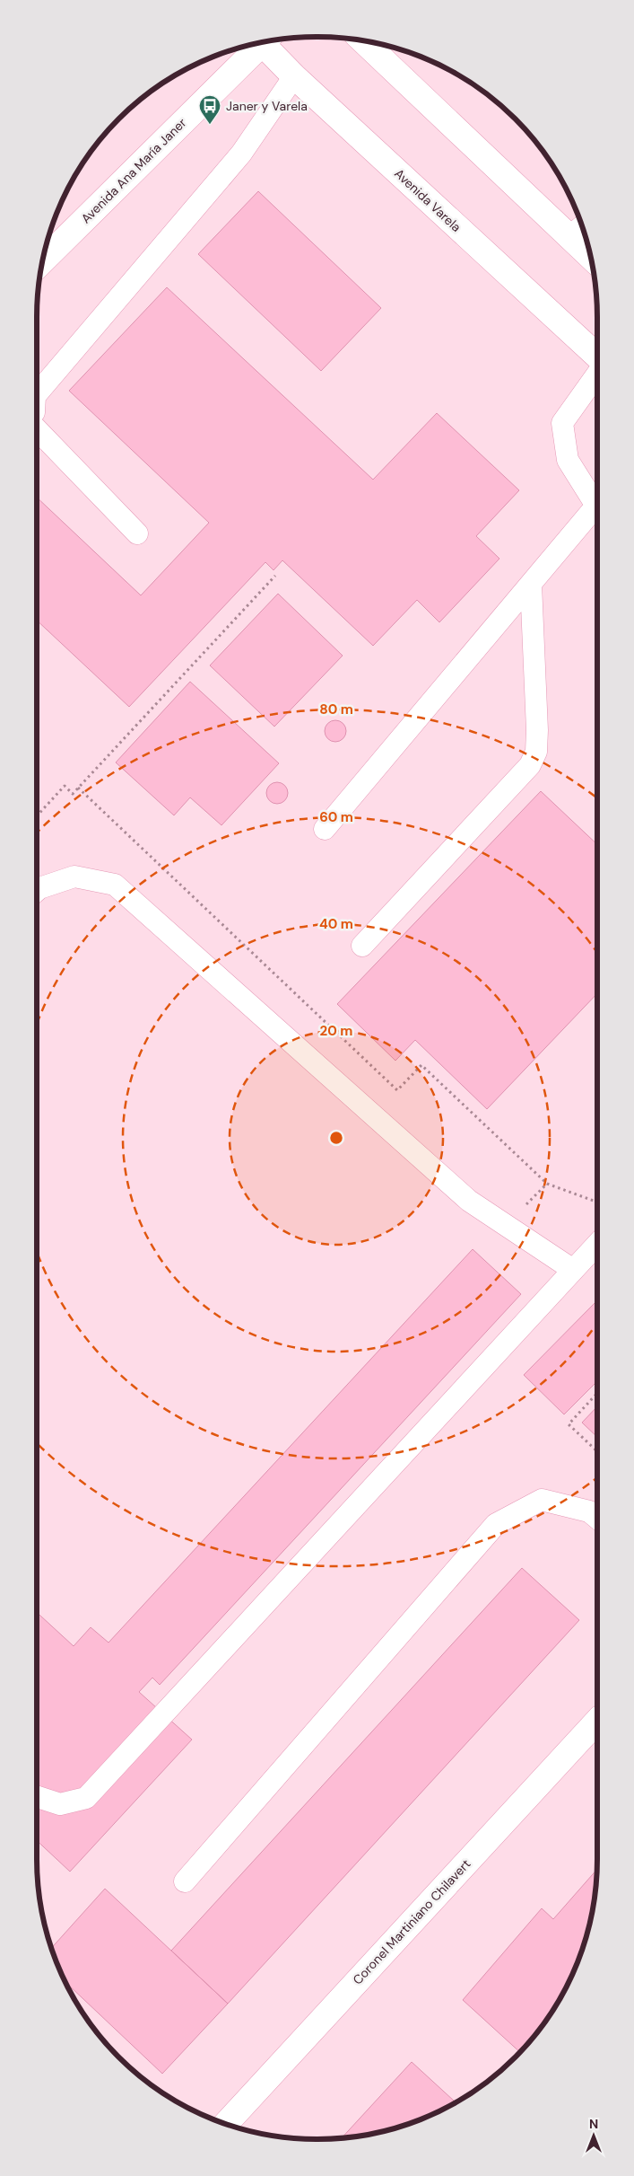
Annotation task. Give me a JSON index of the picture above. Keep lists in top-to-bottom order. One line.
{"streets":{"street":["Avenida Ana María Janer","Avenida Varela","Coronel Martiniano Chilavert"]},"places":{"bus stop":["Janer y Varela"]},"north":"top","rings":["80 m","60 m","40 m","20 m"]}
